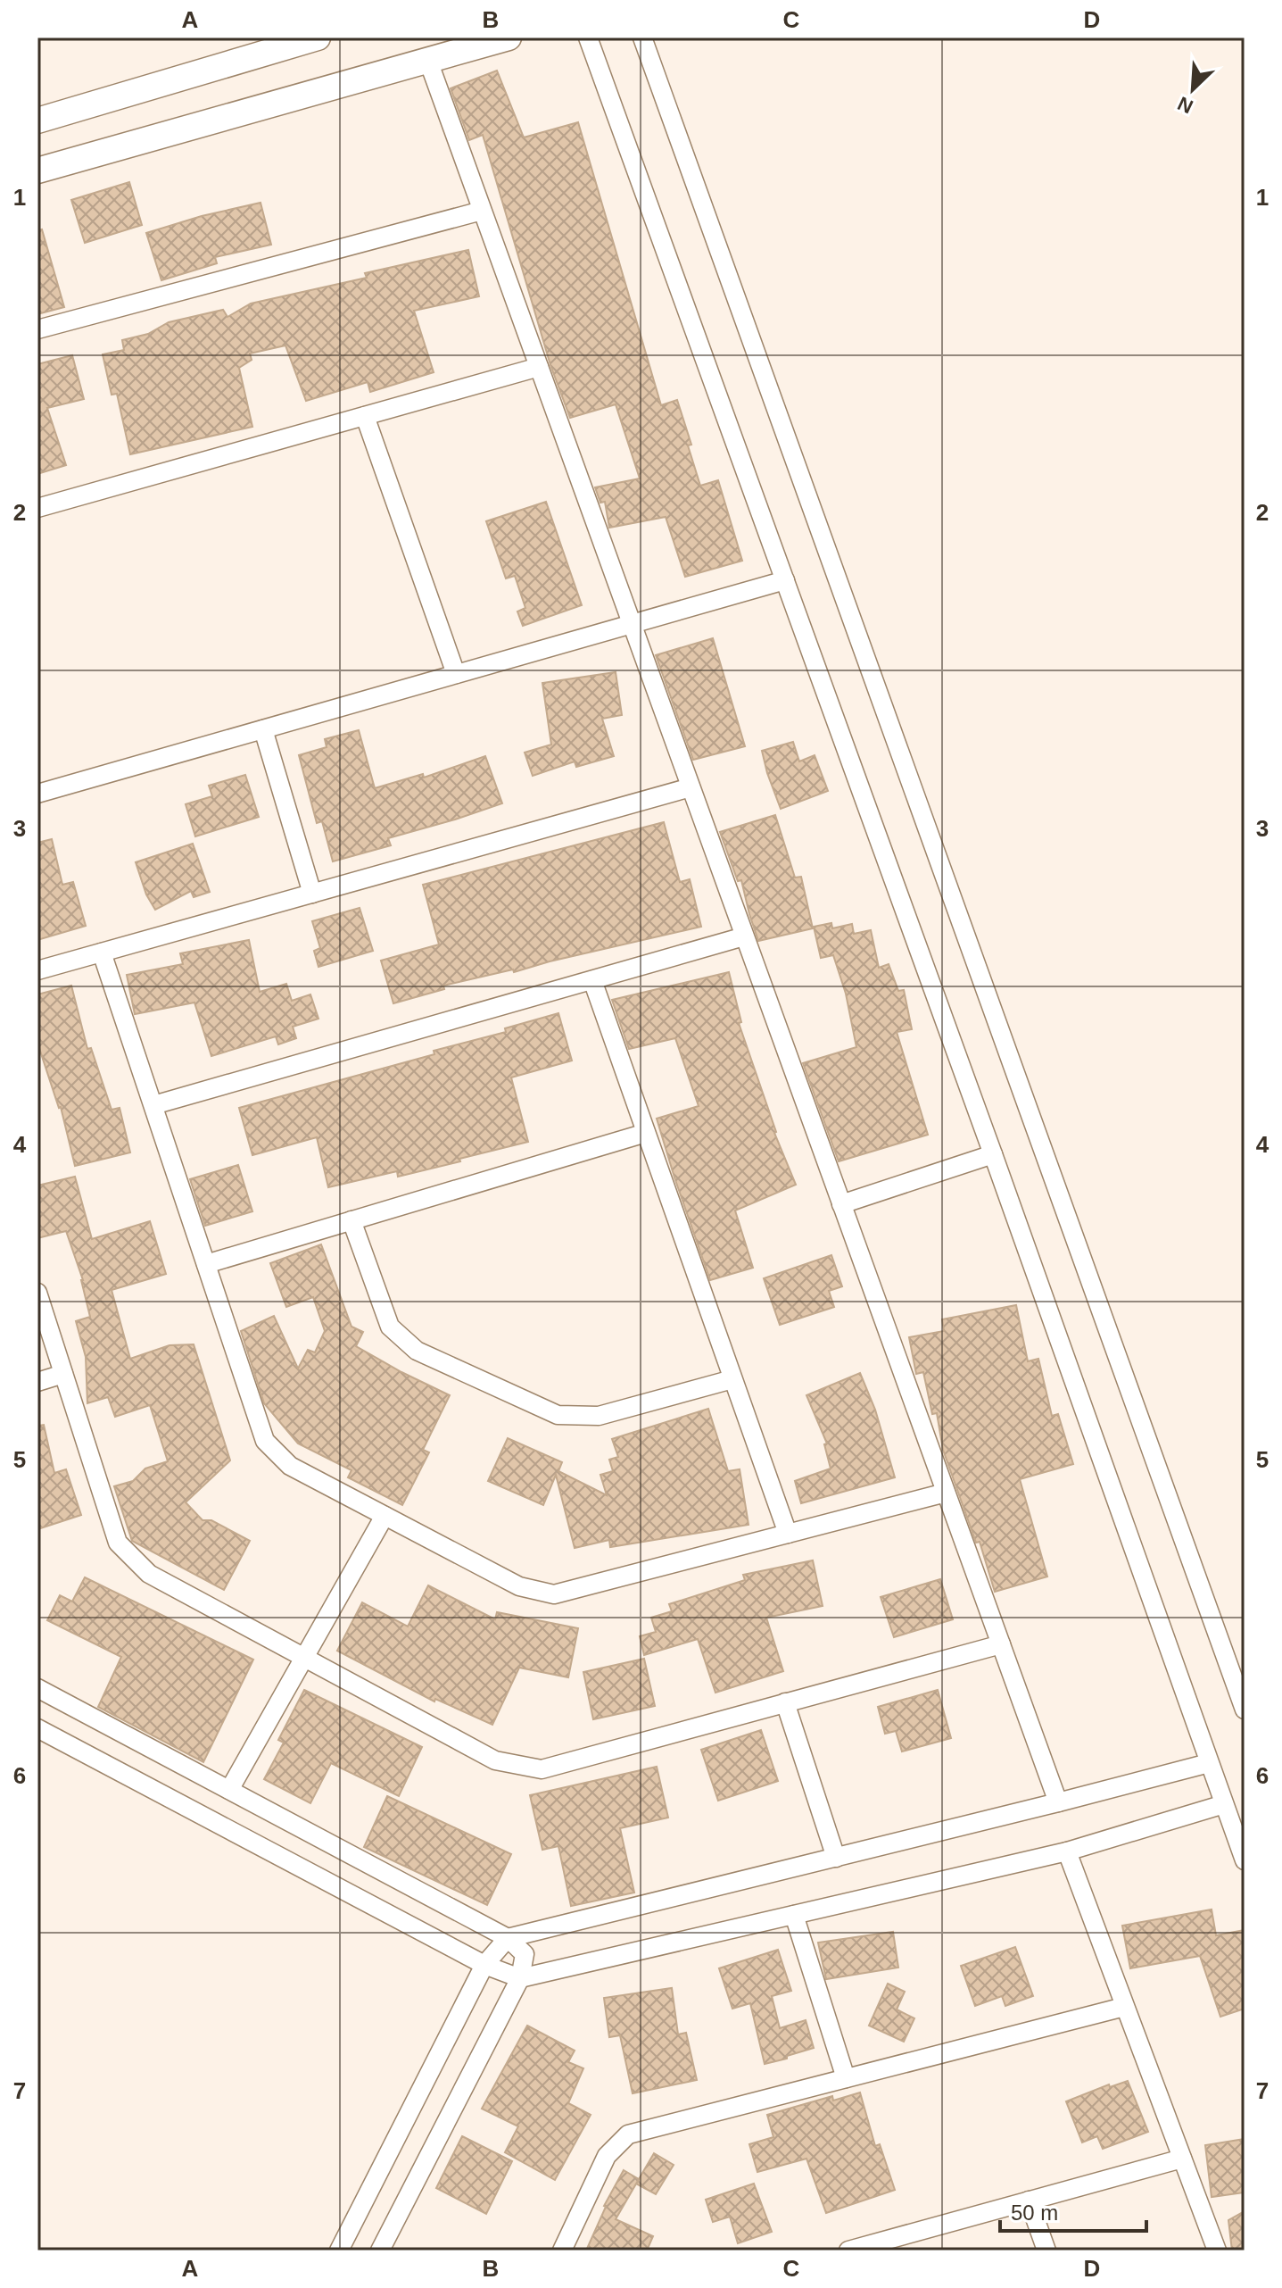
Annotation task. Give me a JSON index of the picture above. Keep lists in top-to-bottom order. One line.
{"scale_bar":"50 m","north":"bottom left","grid":{"columns":["A","B","C","D"],"rows":["1","2","3","4","5","6","7"]}}
